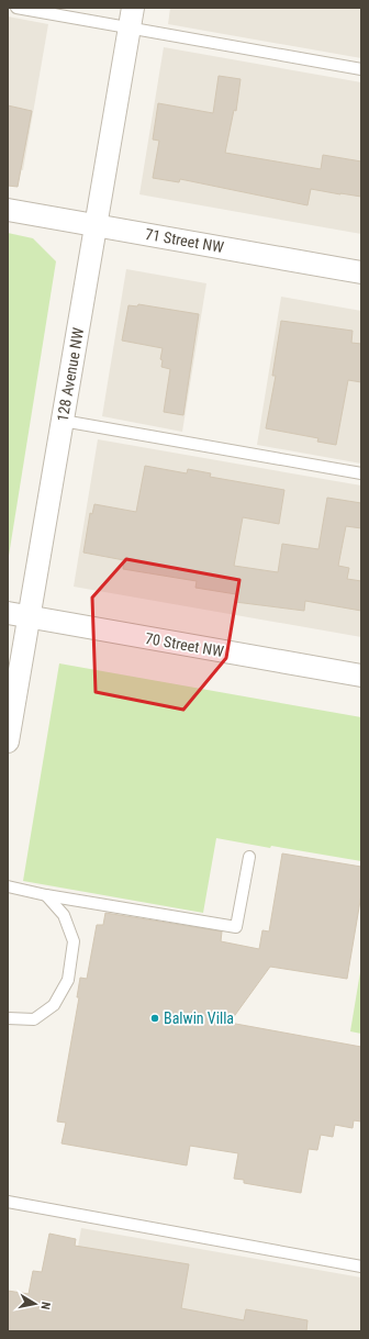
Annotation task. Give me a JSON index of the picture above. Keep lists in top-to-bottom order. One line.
{"streets":{"street":["71 Street NW","128 Avenue NW","70 Street NW"]},"crossings":[["71 Street NW","128 Avenue NW"],["128 Avenue NW","70 Street NW"]],"places":["Balwin Villa"],"north":"right"}
